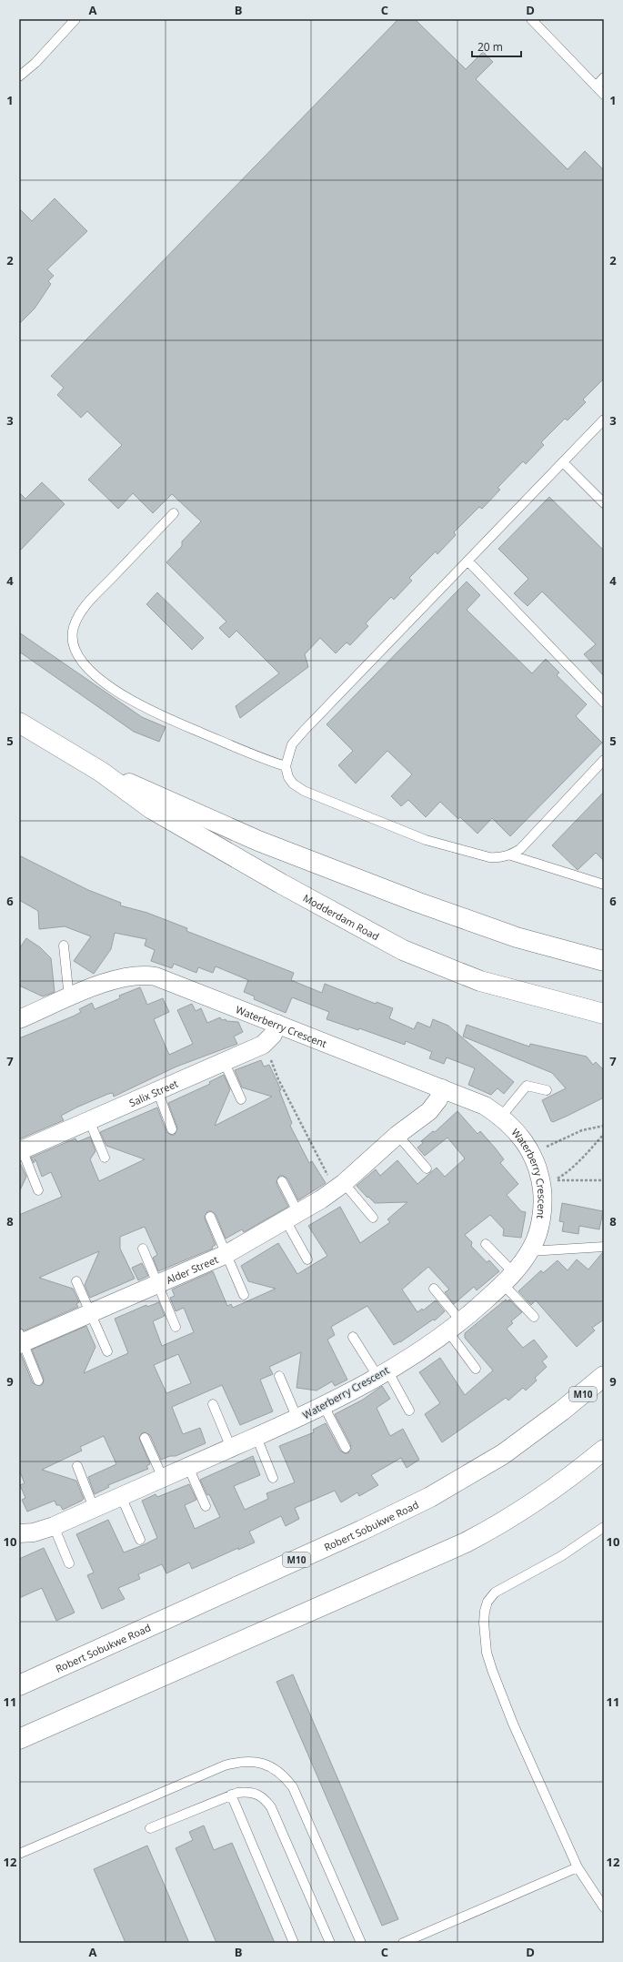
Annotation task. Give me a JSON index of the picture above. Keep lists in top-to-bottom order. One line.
{"streets":{"main road":["Modderdam Road","M10","Robert Sobukwe Road"],"street":["Waterberry Crescent","Salix Street","Alder Street"]},"crossings":[["Waterberry Crescent","Salix Street"],["Waterberry Crescent","Alder Street"]],"scale_bar":"20 m","grid":{"columns":["A","B","C","D"],"rows":["1","2","3","4","5","6","7","8","9","10","11","12"]}}
